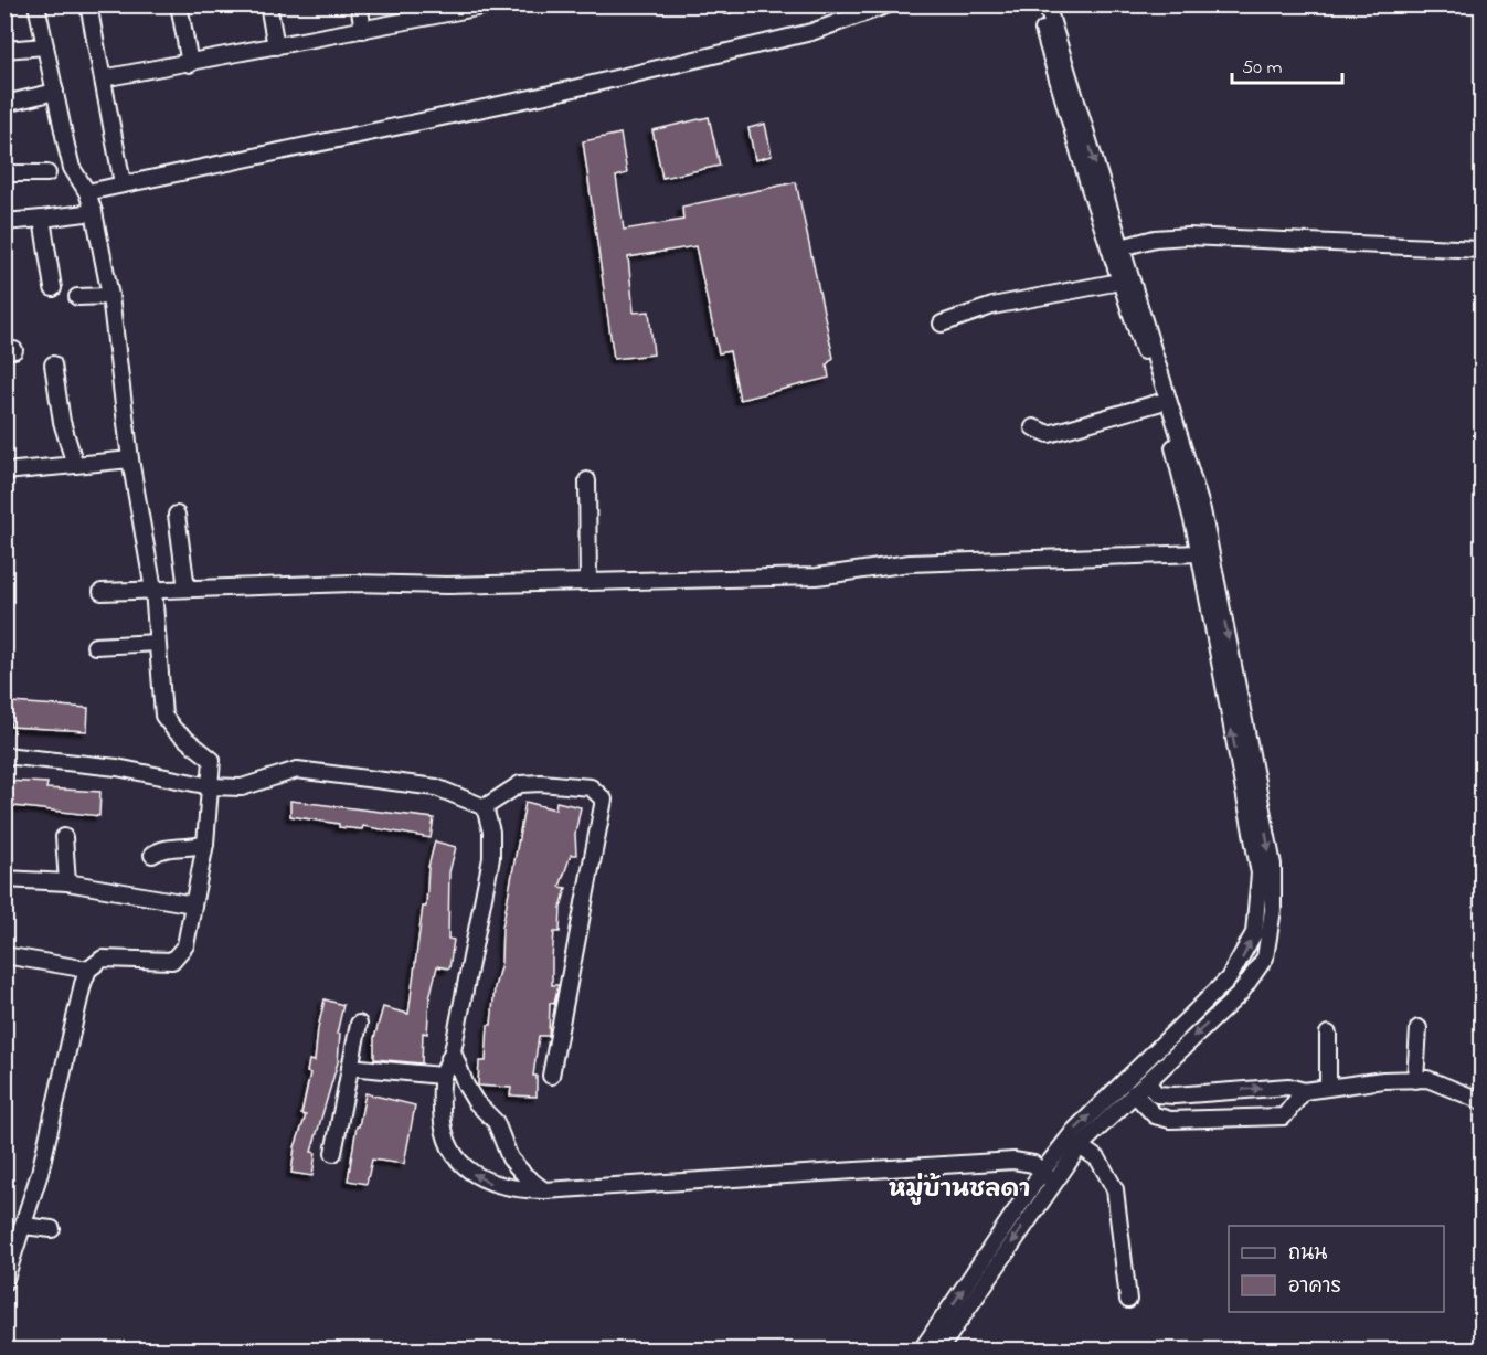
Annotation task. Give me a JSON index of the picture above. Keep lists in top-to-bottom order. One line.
{"districts":["หมู่บ้านชลดา"],"legend":["ถนน","อาคาร"],"scale_bar":"50 m"}
